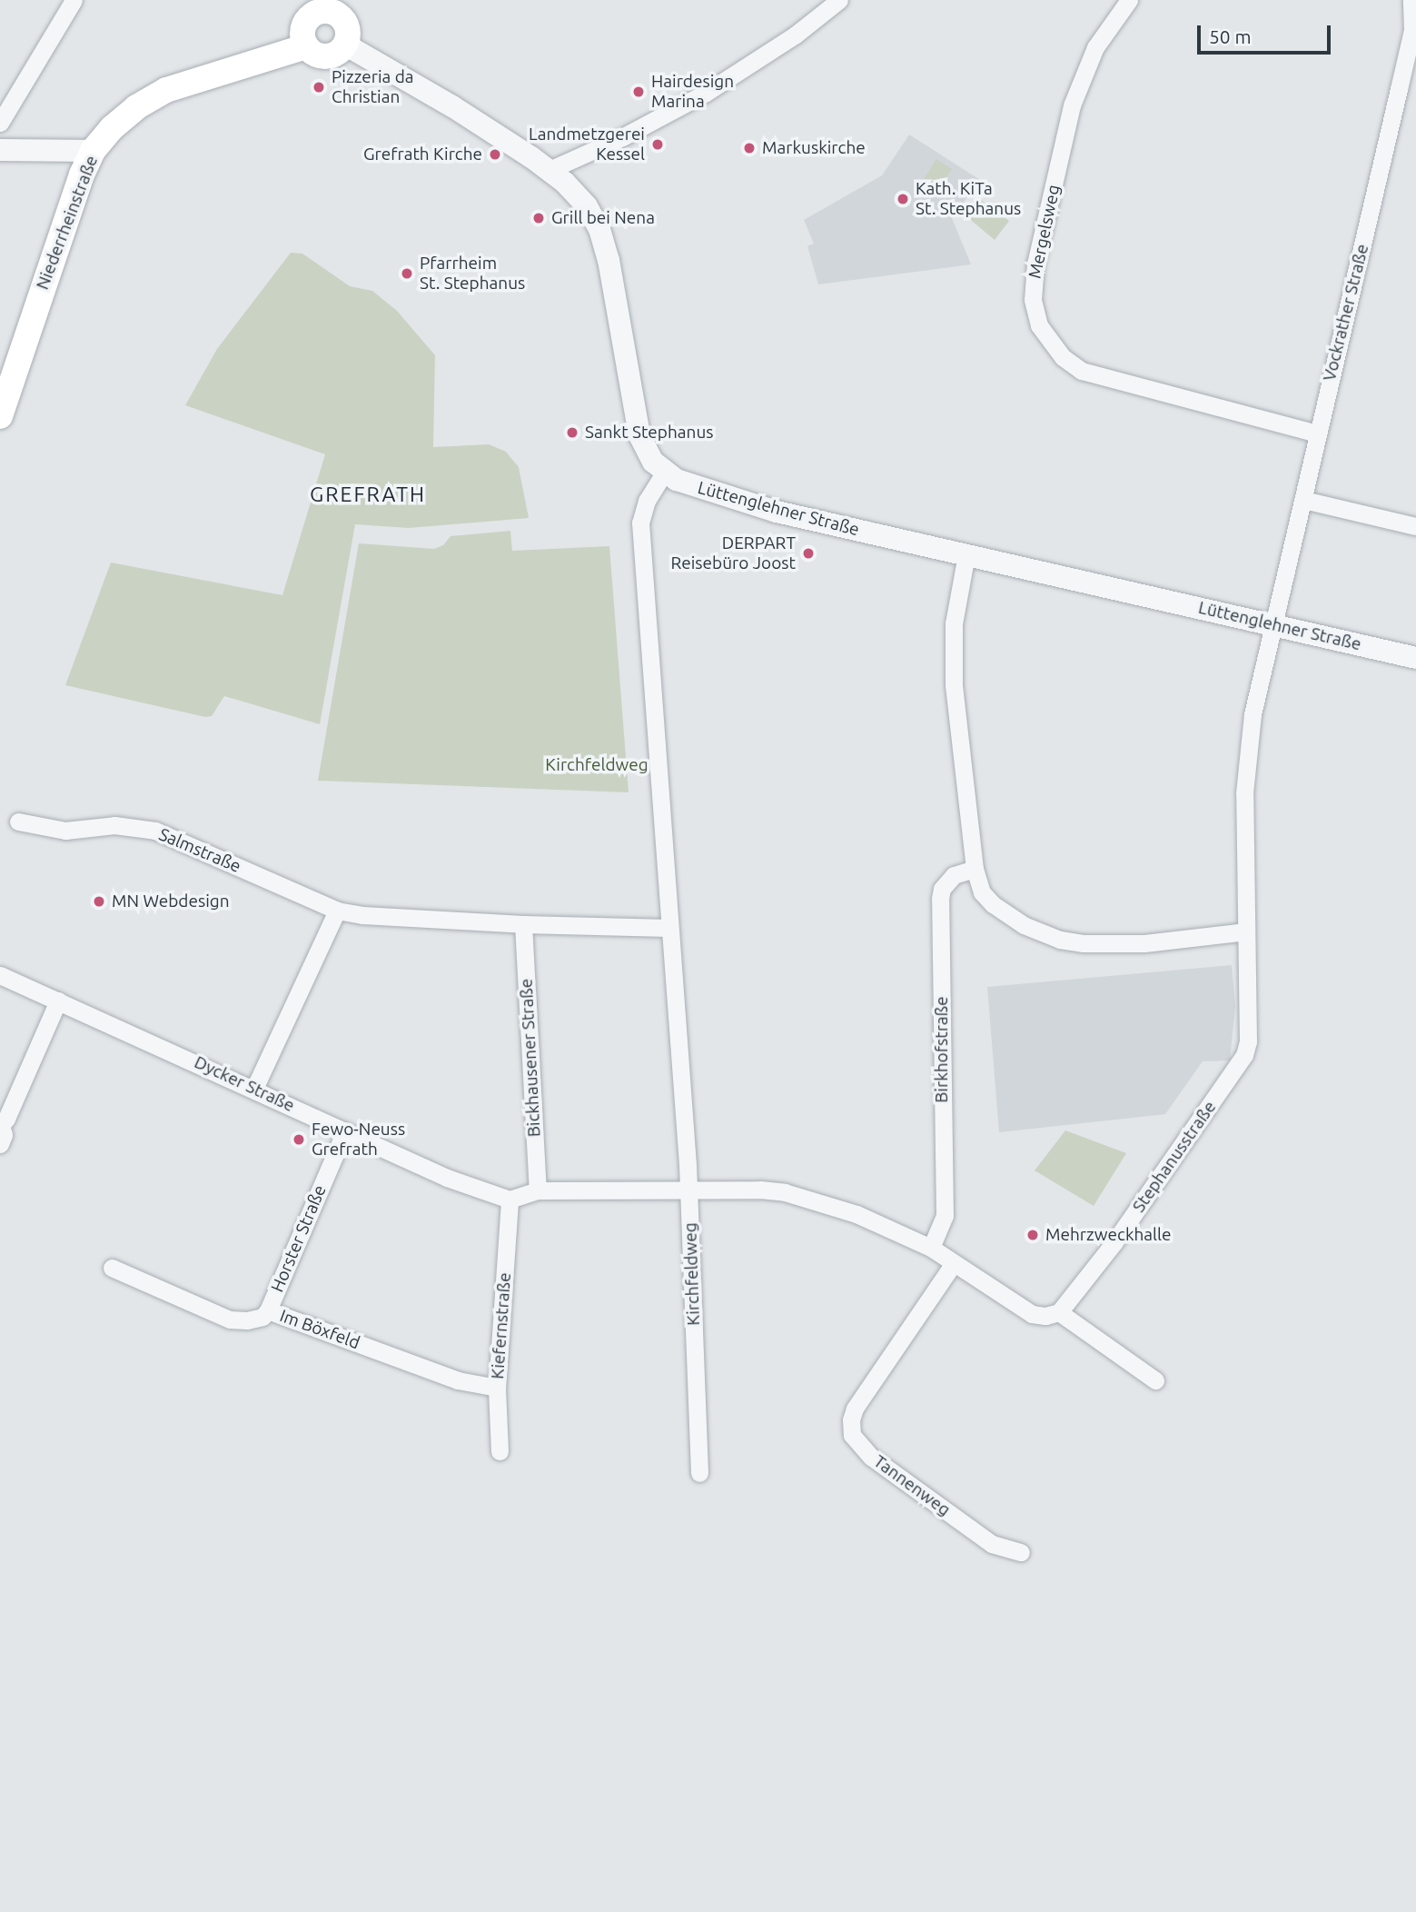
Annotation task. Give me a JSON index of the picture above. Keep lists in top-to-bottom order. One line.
{"streets":{"main road":["Niederrheinstraße"],"street":["Mergelsweg","Vockrather Straße","Lüttenglehner Straße","Salmstraße","Birkhofstraße","Bickhausener Straße","Dycker Straße","Stephanusstraße","Horster Straße","Kirchfeldweg","Kiefernstraße","Im Böxfeld","Tannenweg"]},"crossings":[["Niederrheinstraße","Lüttenglehner Straße"],["Mergelsweg","Vockrather Straße"],["Vockrather Straße","Lüttenglehner Straße"],["Vockrather Straße","Stephanusstraße"],["Lüttenglehner Straße","Stephanusstraße"],["Lüttenglehner Straße","Kirchfeldweg"],["Salmstraße","Bickhausener Straße"],["Salmstraße","Kirchfeldweg"],["Dycker Straße","Horster Straße"],["Dycker Straße","Kiefernstraße"],["Horster Straße","Im Böxfeld"],["Kiefernstraße","Im Böxfeld"]],"districts":["GREFRATH"],"parks":["Kirchfeldweg"],"places":["Pizzeria da Christian","Hairdesign Marina","Landmetzgerei Kessel","Markuskirche","Grefrath Kirche","Kath. KiTa St. Stephanus","Grill bei Nena","Pfarrheim St. Stephanus","Sankt Stephanus","DERPART Reisebüro Joost","MN Webdesign","Fewo-Neuss Grefrath","Mehrzweckhalle"],"scale_bar":"50 m"}
